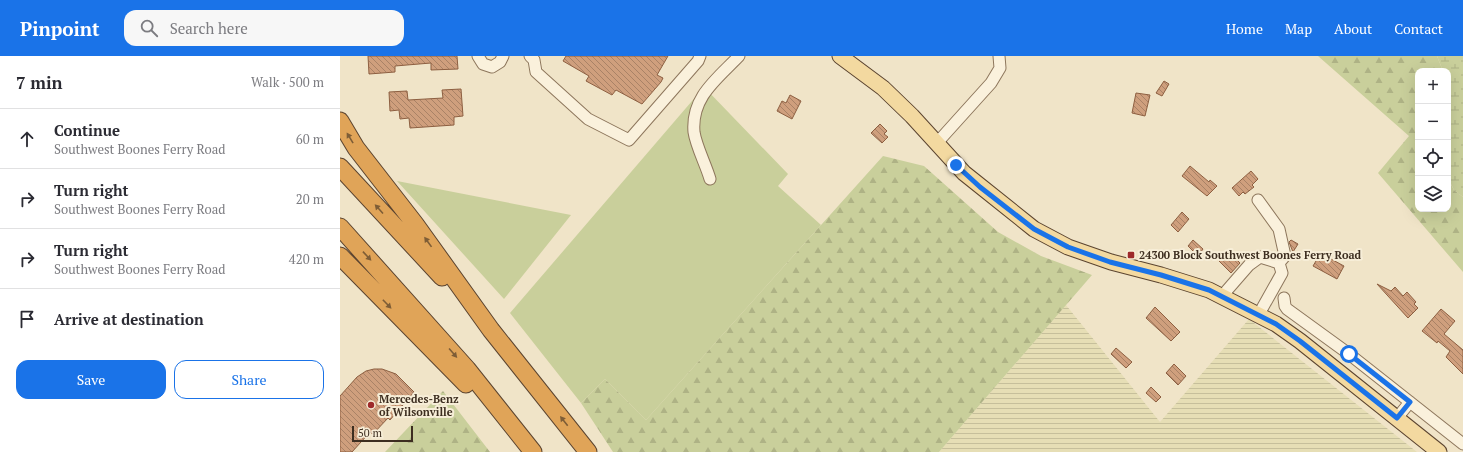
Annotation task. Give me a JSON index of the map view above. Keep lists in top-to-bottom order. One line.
{"places":{"transit":["24300 Block Southwest Boones Ferry Road"],"other":["Mercedes-Benz of Wilsonville"]},"scale_bar":"50 m","page":{"header":"Pinpoint","search":"Search here","nav":["Home","Map","About","Contact"],"heading":["7 min","Walk · 500 m"],"map_buttons":["+","−"],"list":[["Continue","Southwest Boones Ferry Road","60 m"],["Turn right","Southwest Boones Ferry Road","20 m"],["Turn right","Southwest Boones Ferry Road","420 m"],"Arrive at destination"],"buttons":["Save","Share"],"scale":"50 m"}}
